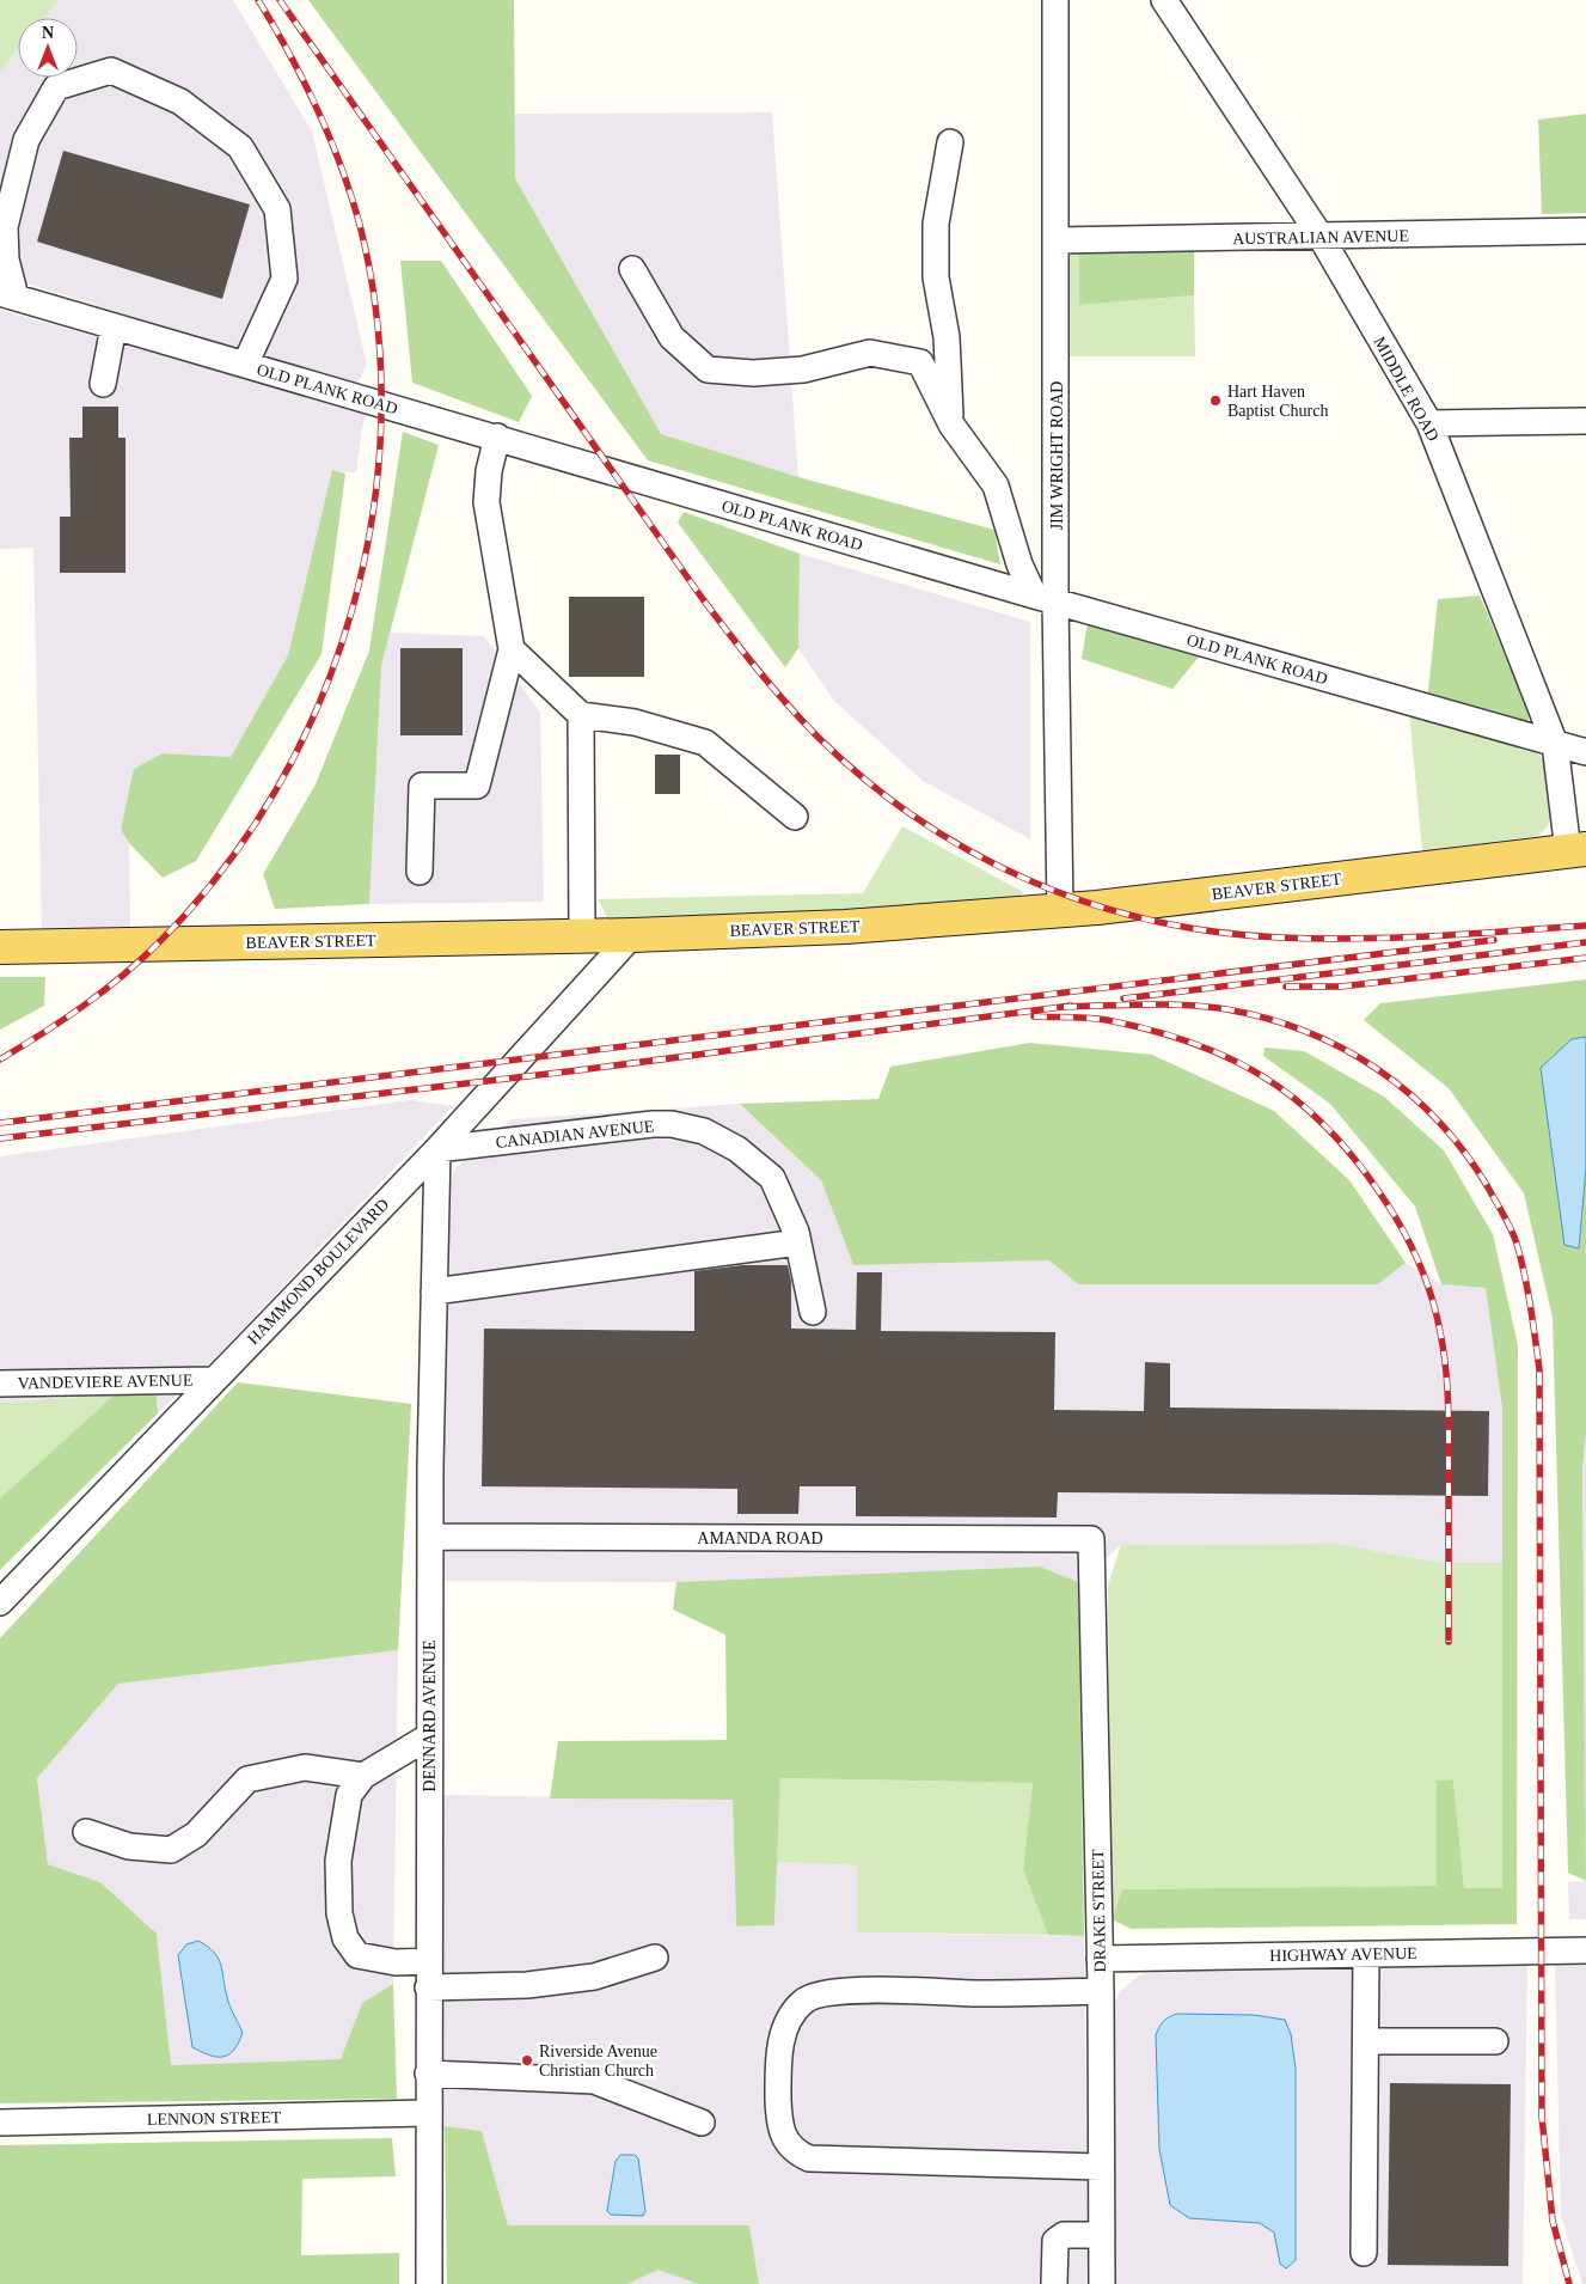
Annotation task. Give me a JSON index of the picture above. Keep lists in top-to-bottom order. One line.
{"streets":{"main road":["BEAVER STREET"],"street":["AUSTRALIAN AVENUE","OLD PLANK ROAD","MIDDLE ROAD","JIM WRIGHT ROAD","CANADIAN AVENUE","HAMMOND BOULEVARD","VANDEVIERE AVENUE","AMANDA ROAD","DENNARD AVENUE","DRAKE STREET","HIGHWAY AVENUE","LENNON STREET"]},"crossings":[["AUSTRALIAN AVENUE","MIDDLE ROAD"],["AUSTRALIAN AVENUE","JIM WRIGHT ROAD"],["OLD PLANK ROAD","MIDDLE ROAD"],["OLD PLANK ROAD","JIM WRIGHT ROAD"],["MIDDLE ROAD","BEAVER STREET"],["JIM WRIGHT ROAD","BEAVER STREET"],["BEAVER STREET","HAMMOND BOULEVARD"],["CANADIAN AVENUE","HAMMOND BOULEVARD"],["CANADIAN AVENUE","DENNARD AVENUE"],["HAMMOND BOULEVARD","VANDEVIERE AVENUE"],["HAMMOND BOULEVARD","DENNARD AVENUE"],["AMANDA ROAD","DENNARD AVENUE"],["AMANDA ROAD","DRAKE STREET"],["DENNARD AVENUE","LENNON STREET"],["DRAKE STREET","HIGHWAY AVENUE"]],"places":["Hart Haven Baptist Church","Riverside Avenue Christian Church"],"north":"top"}
